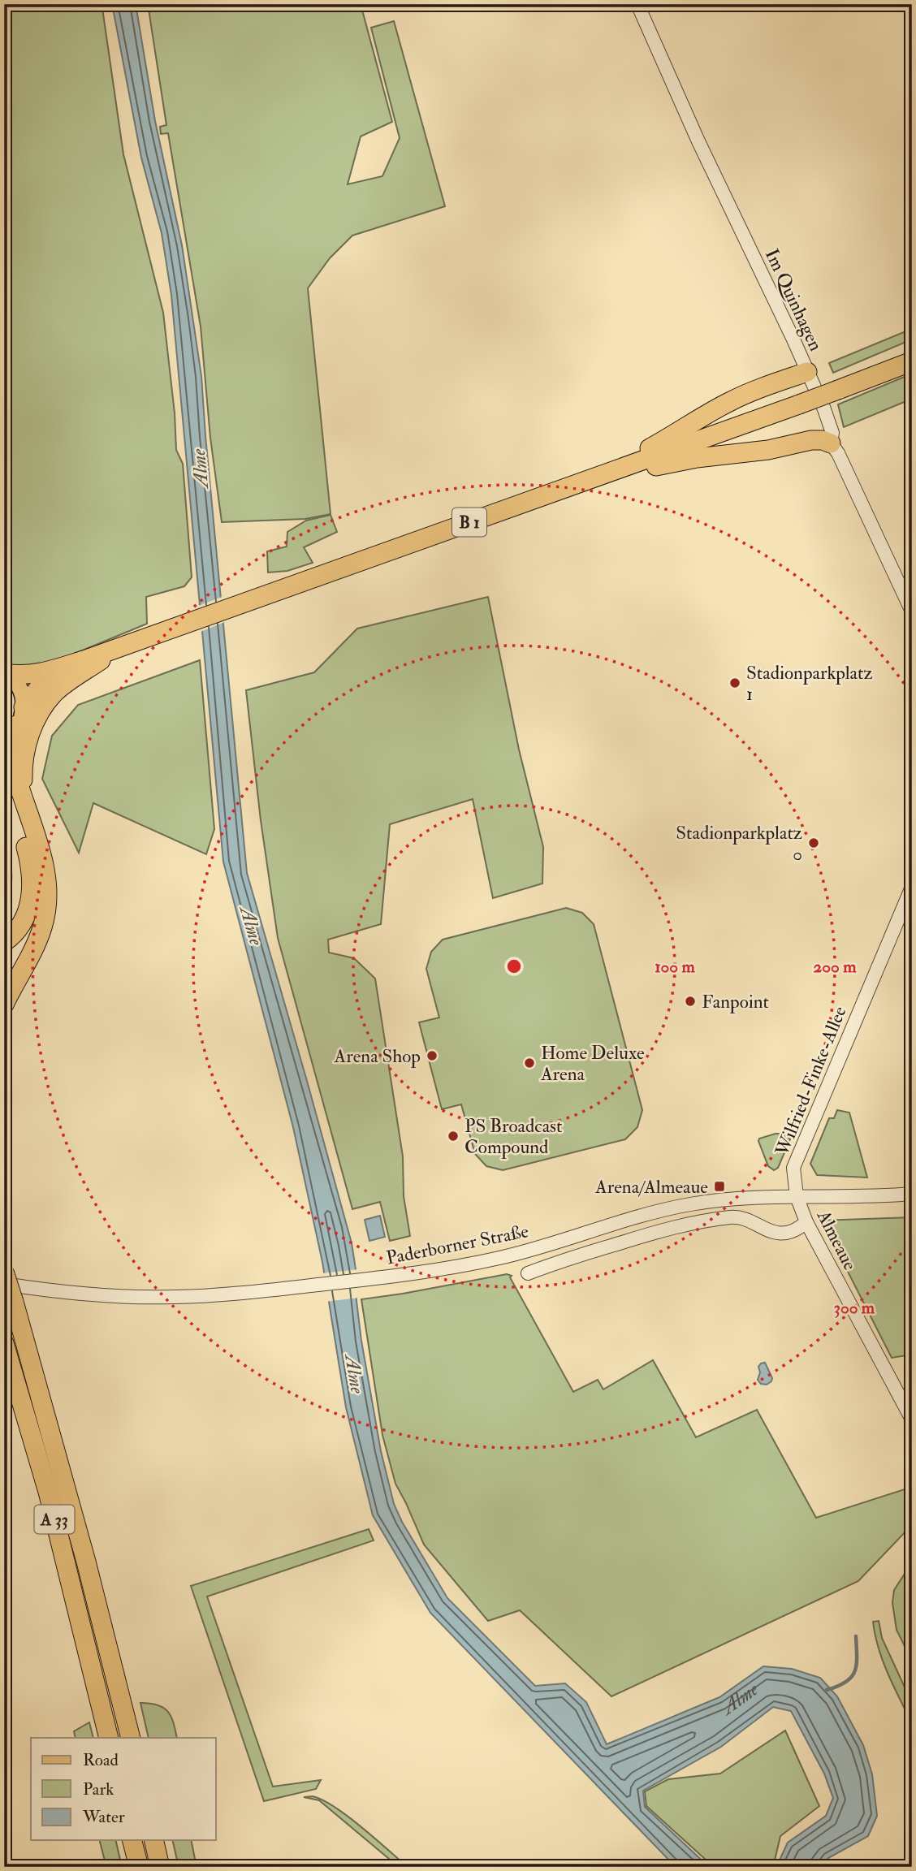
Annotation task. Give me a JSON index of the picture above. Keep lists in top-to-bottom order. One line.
{"streets":{"highway":["B 1","A 33"],"street":["Im Quinhagen","Wilfried-Finke-Allee","Almeaue","Paderborner Straße"]},"crossings":[["Im Quinhagen","B 1"],["Wilfried-Finke-Allee","Almeaue"],["Wilfried-Finke-Allee","Paderborner Straße"],["Almeaue","Paderborner Straße"]],"water":["Alme"],"places":{"other":["Stadionparkplatz 1","Stadionparkplatz 0","Fanpoint","Arena Shop","Home Deluxe Arena","PS Broadcast Compound"],"transit":["Arena/Almeaue"]},"legend":["Road","Park","Water"],"rings":["100 m","200 m","300 m"]}
